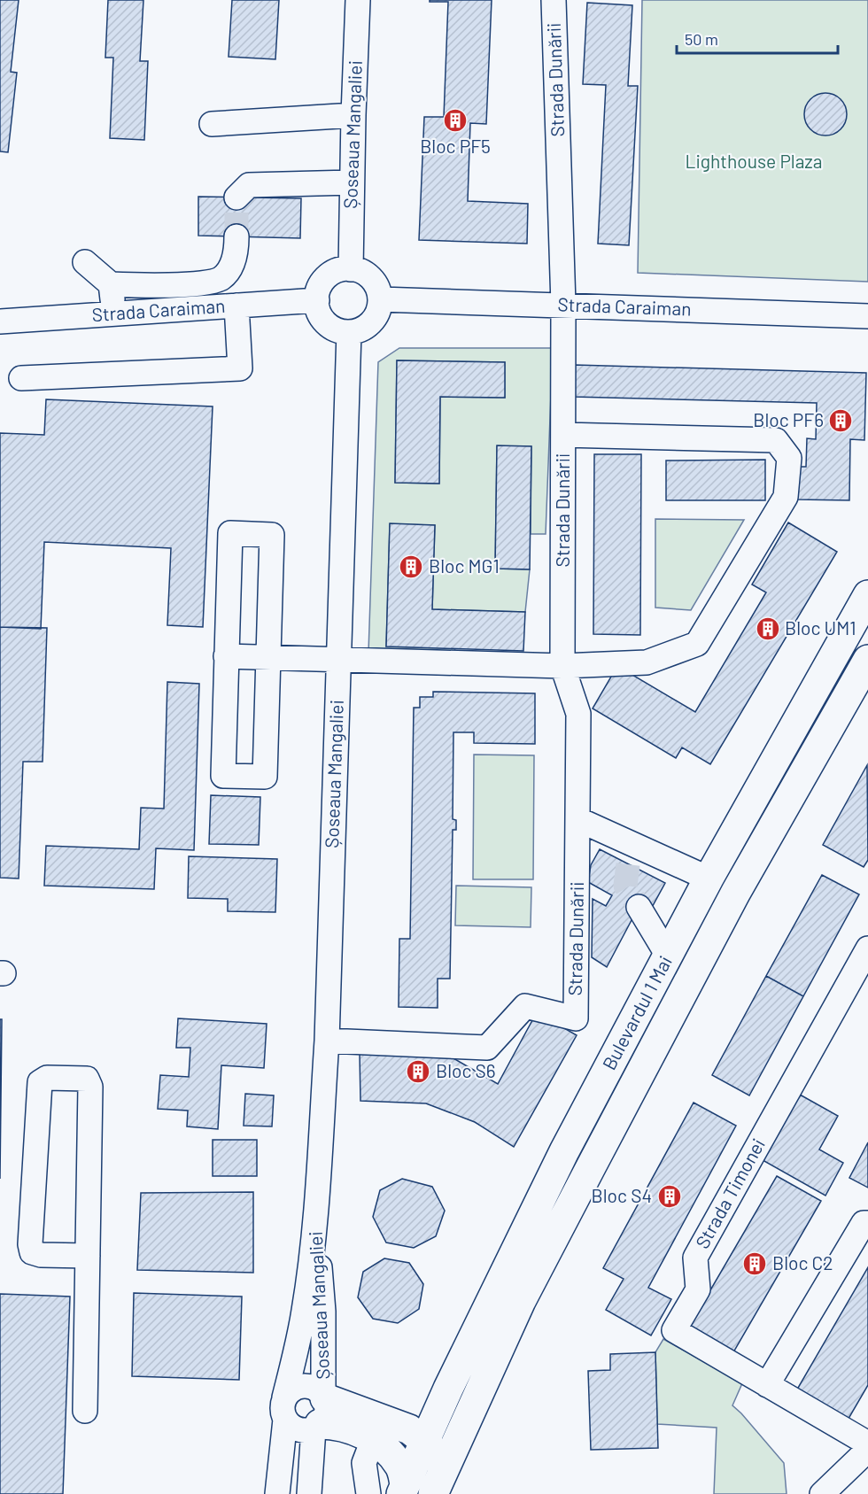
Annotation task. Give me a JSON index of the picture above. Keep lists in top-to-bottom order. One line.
{"streets":{"main road":["Bulevardul 1 Mai"],"street":["Strada Dunării","Șoseaua Mangaliei","Strada Caraiman","Strada Timonei"]},"crossings":[["Strada Dunării","Șoseaua Mangaliei"],["Strada Dunării","Strada Caraiman"],["Șoseaua Mangaliei","Strada Caraiman"]],"parks":["Lighthouse Plaza"],"places":{"building":["Bloc PF5","Bloc PF6","Bloc MG1","Bloc UM1","Bloc S6","Bloc S4","Bloc C2"]},"scale_bar":"50 m"}
